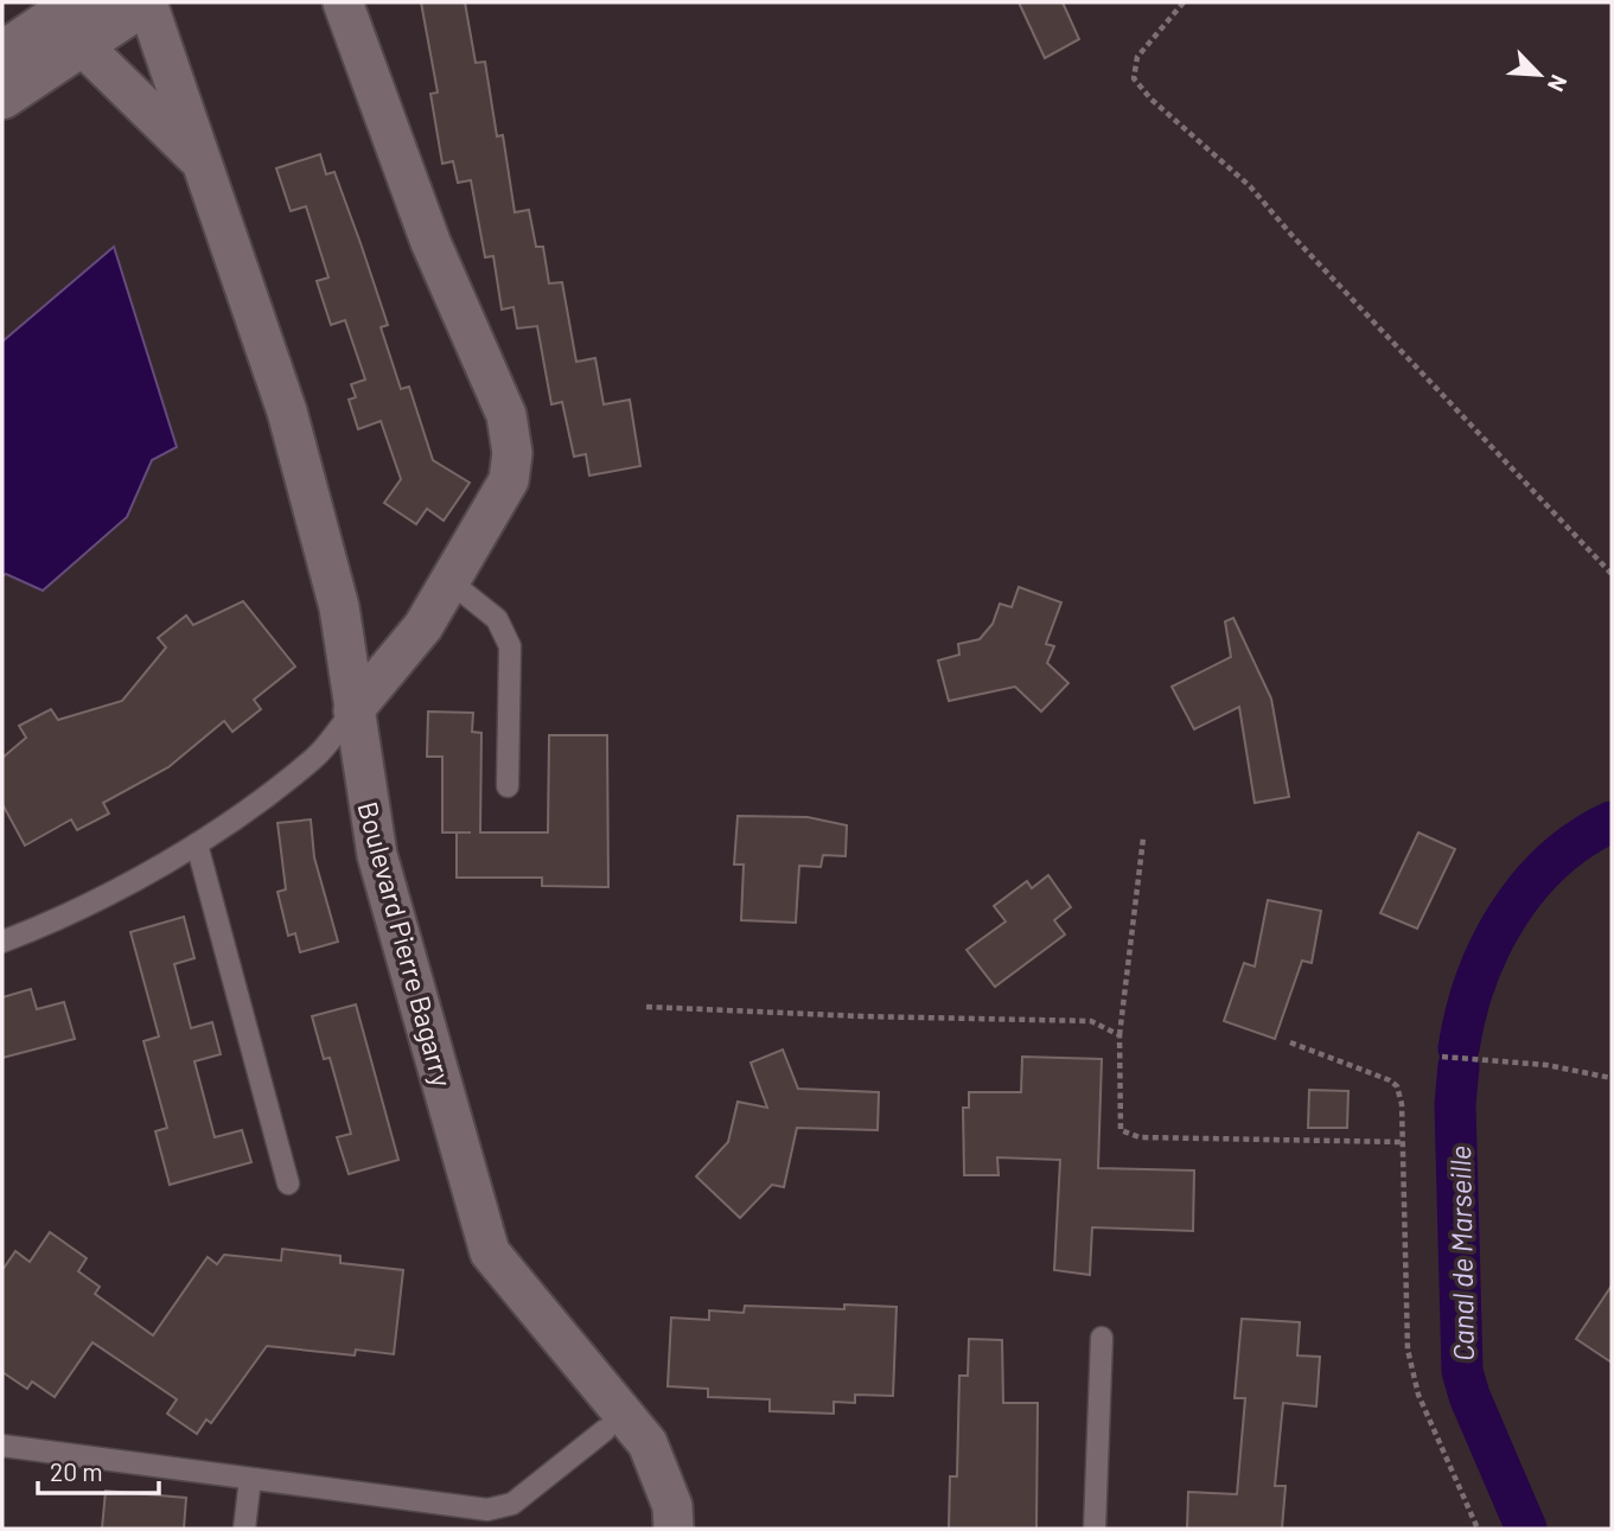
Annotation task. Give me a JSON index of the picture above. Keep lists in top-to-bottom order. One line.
{"streets":{"street":["Boulevard Pierre Bagarry"]},"water":["Canal de Marseille"],"scale_bar":"20 m","north":"bottom right"}
